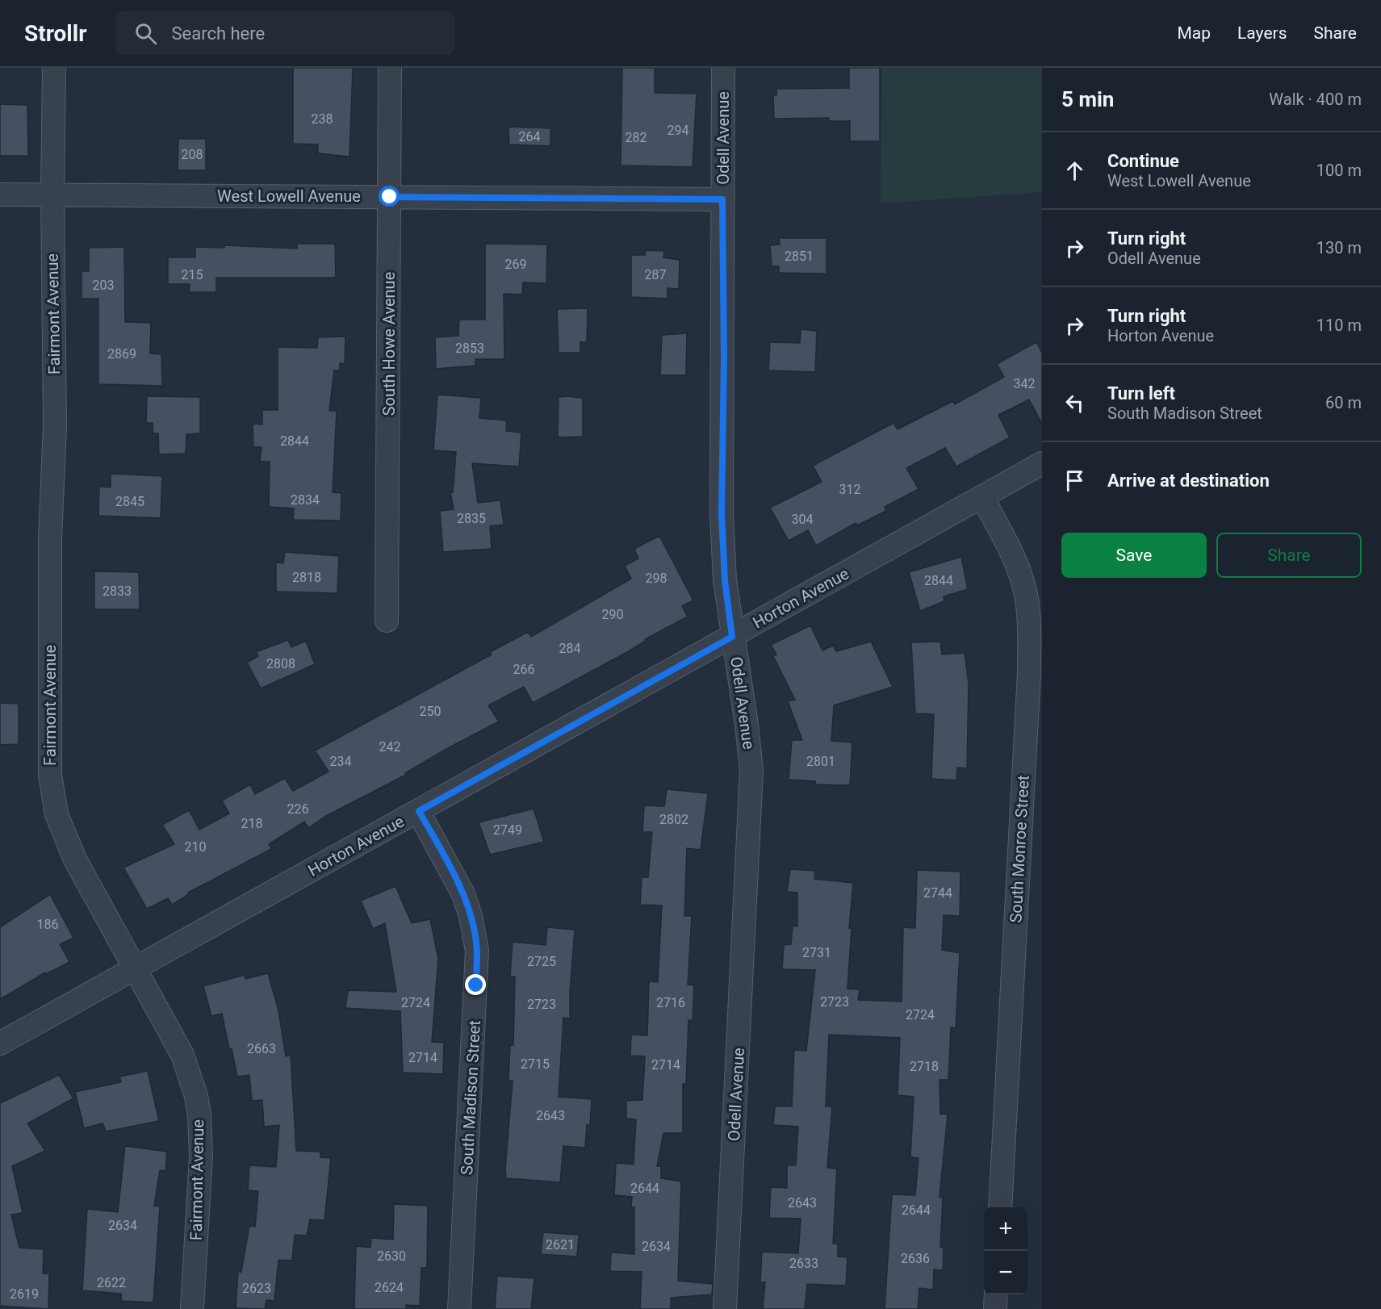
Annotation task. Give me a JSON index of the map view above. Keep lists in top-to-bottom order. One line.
{"streets":{"street":["Odell Avenue","West Lowell Avenue","Fairmont Avenue","South Howe Avenue","Horton Avenue","South Monroe Street","South Madison Street"]},"crossings":[["Odell Avenue","West Lowell Avenue"],["Odell Avenue","Horton Avenue"],["West Lowell Avenue","Fairmont Avenue"],["West Lowell Avenue","South Howe Avenue"],["Fairmont Avenue","Horton Avenue"],["Horton Avenue","South Monroe Street"],["Horton Avenue","South Madison Street"]],"house_numbers":["238","294","264","282","208","2851","269","215","287","203","2853","2869","342","2844","312","2834","2845","2835","304","2818","298","2844","2833","290","284","2808","266","250","242","234","2801","226","2802","218","2749","210","2744","186","2731","2725","2723","2724","2716","2723","2724","2663","2714","2715","2714","2718","2643","2644","2643","2644","2634","2621","2634","2630","2636","2633","2622","2624","2623","2619"],"page":{"header":"Strollr","search":"Search here","nav":["Map","Layers","Share"],"heading":["5 min","Walk · 400 m"],"list":[["Continue","West Lowell Avenue","100 m"],["Turn right","Odell Avenue","130 m"],["Turn right","Horton Avenue","110 m"],["Turn left","South Madison Street","60 m"],"Arrive at destination"],"buttons":["Save","Share"],"map_buttons":["+","−"]}}
